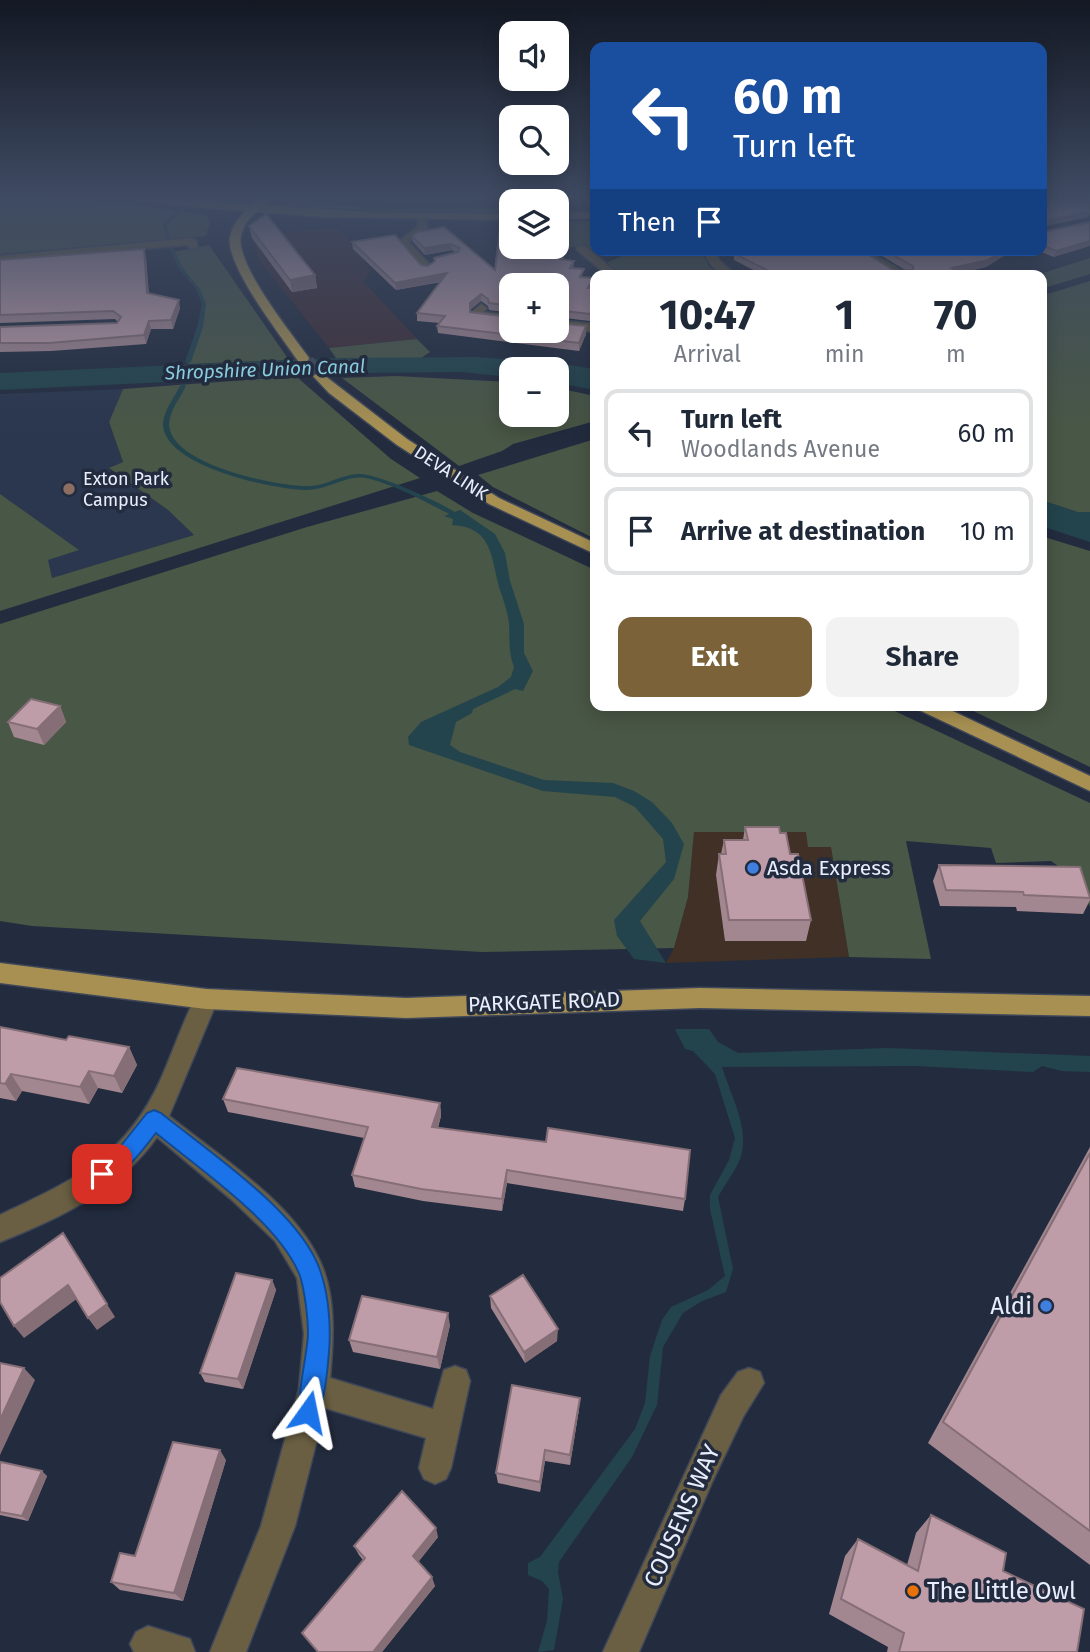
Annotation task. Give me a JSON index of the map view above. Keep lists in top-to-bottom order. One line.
{"streets":{"main road":["DEVA LINK","PARKGATE ROAD"],"street":["COUSENS WAY"]},"water":["Shropshire Union Canal"],"places":["Exton Park Campus","Asda Express","Aldi","The Little Owl"],"page":{"map_buttons":["+","−"],"turn":["60 m","Turn left"],"then":"Then","eta":["10:47","Arrival","1","min","70","m"],"list":[{"name":"Turn left","note":"Woodlands Avenue","value":"60 m"},{"name":"Arrive at destination","value":"10 m"}],"buttons":["Exit","Share"]}}
